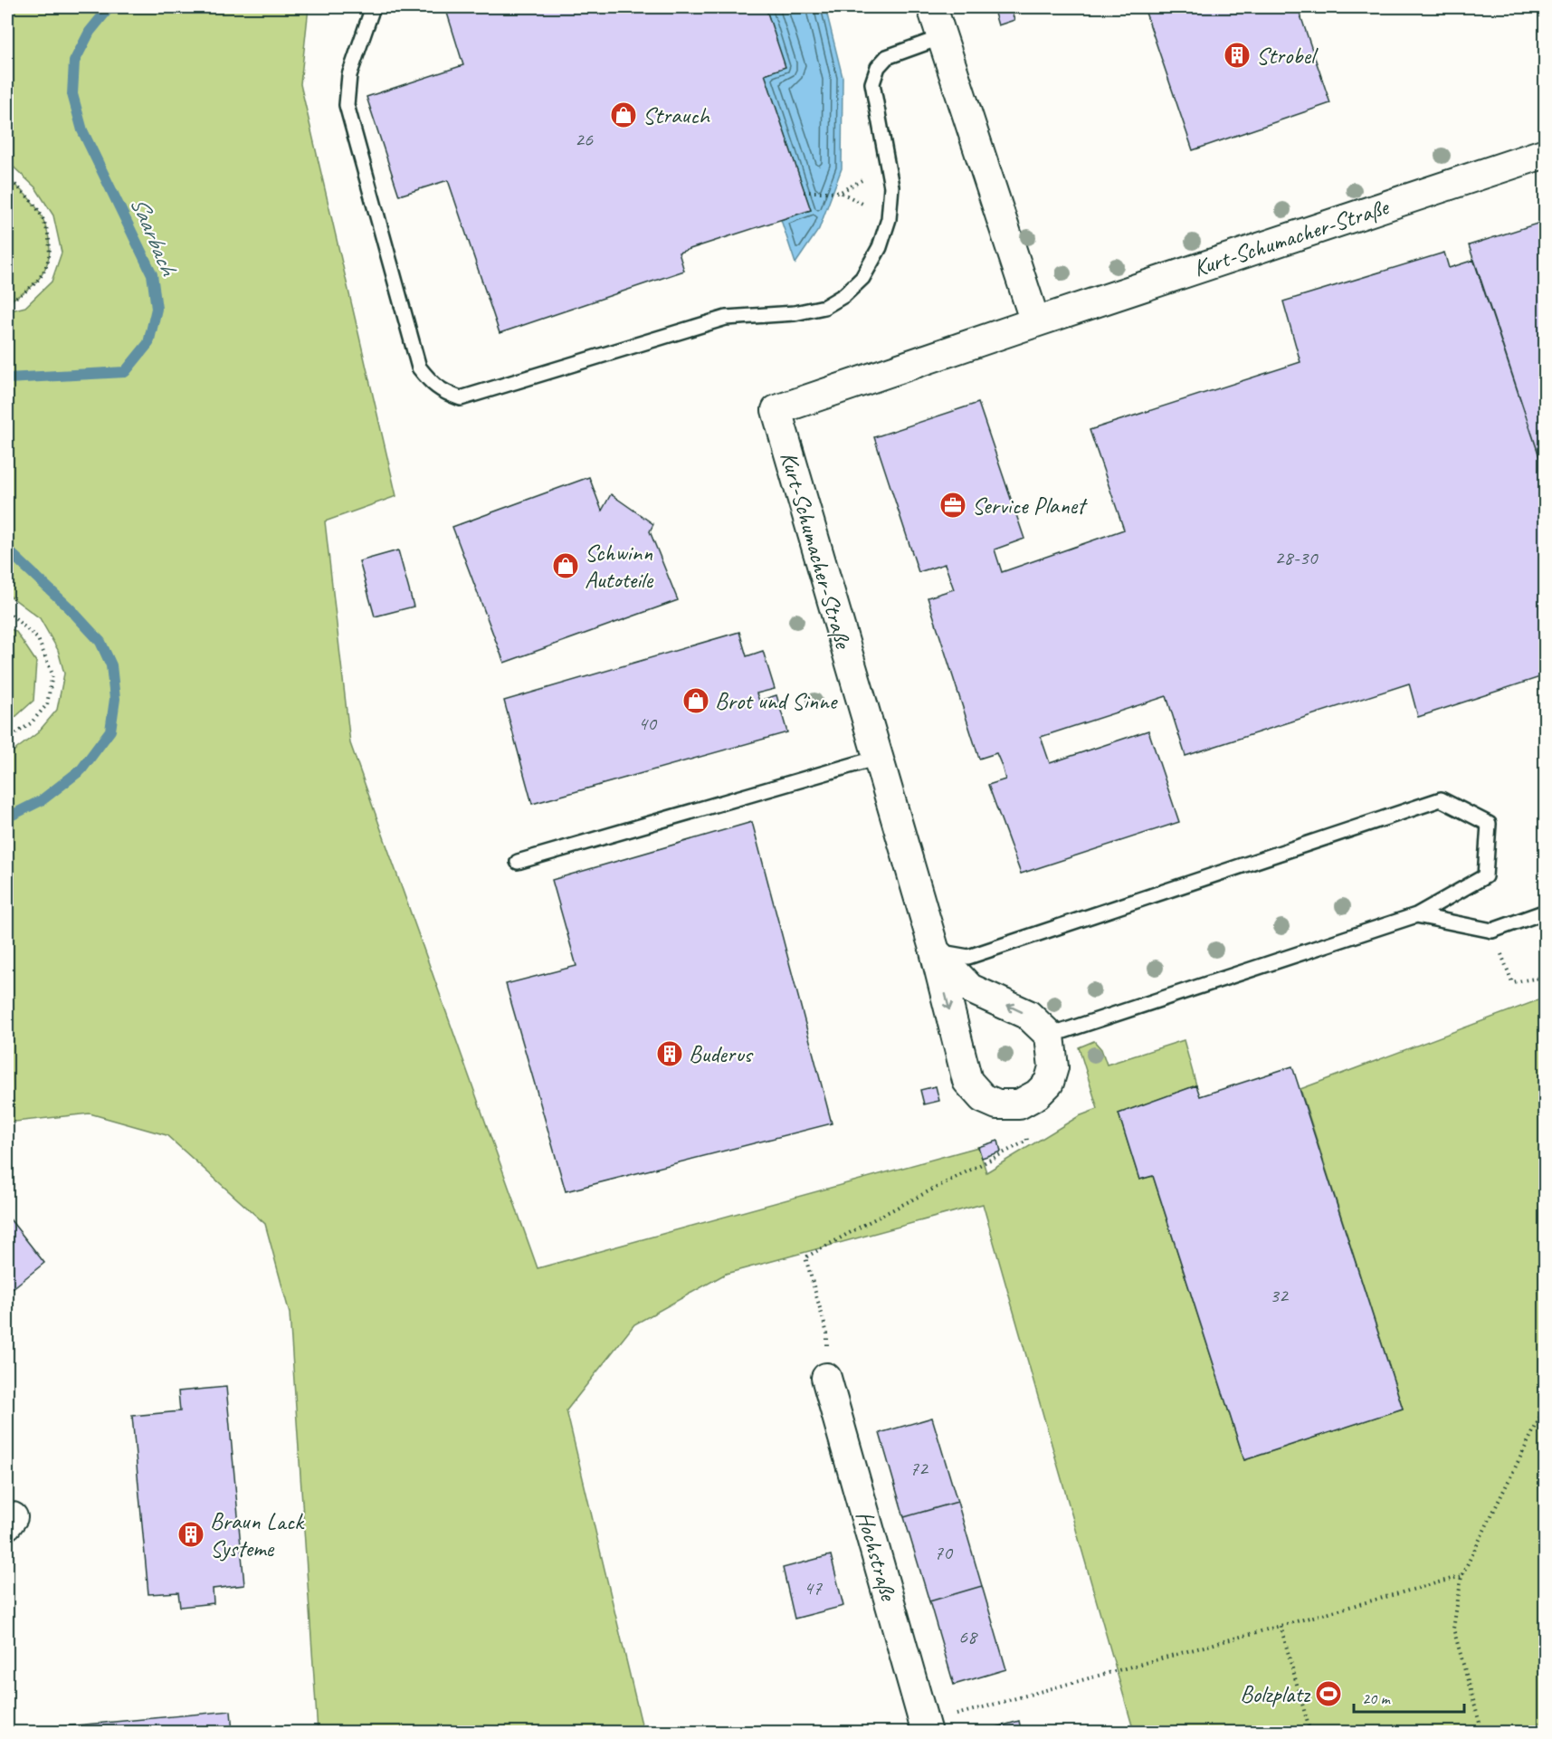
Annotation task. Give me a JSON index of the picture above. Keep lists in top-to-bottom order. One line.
{"streets":{"street":["Kurt-Schumacher-Straße","Hochstraße"]},"water":["Saarbach"],"places":{"building":["Strobel","Buderus","Braun Lack Systeme"],"shop":["Strauch","Schwinn Autoteile","Brot und Sinne"],"office":["Service Planet"],"sports":["Bolzplatz"]},"house_numbers":["26","28-30","40","32","72","70","47","68"],"scale_bar":"20 m"}
